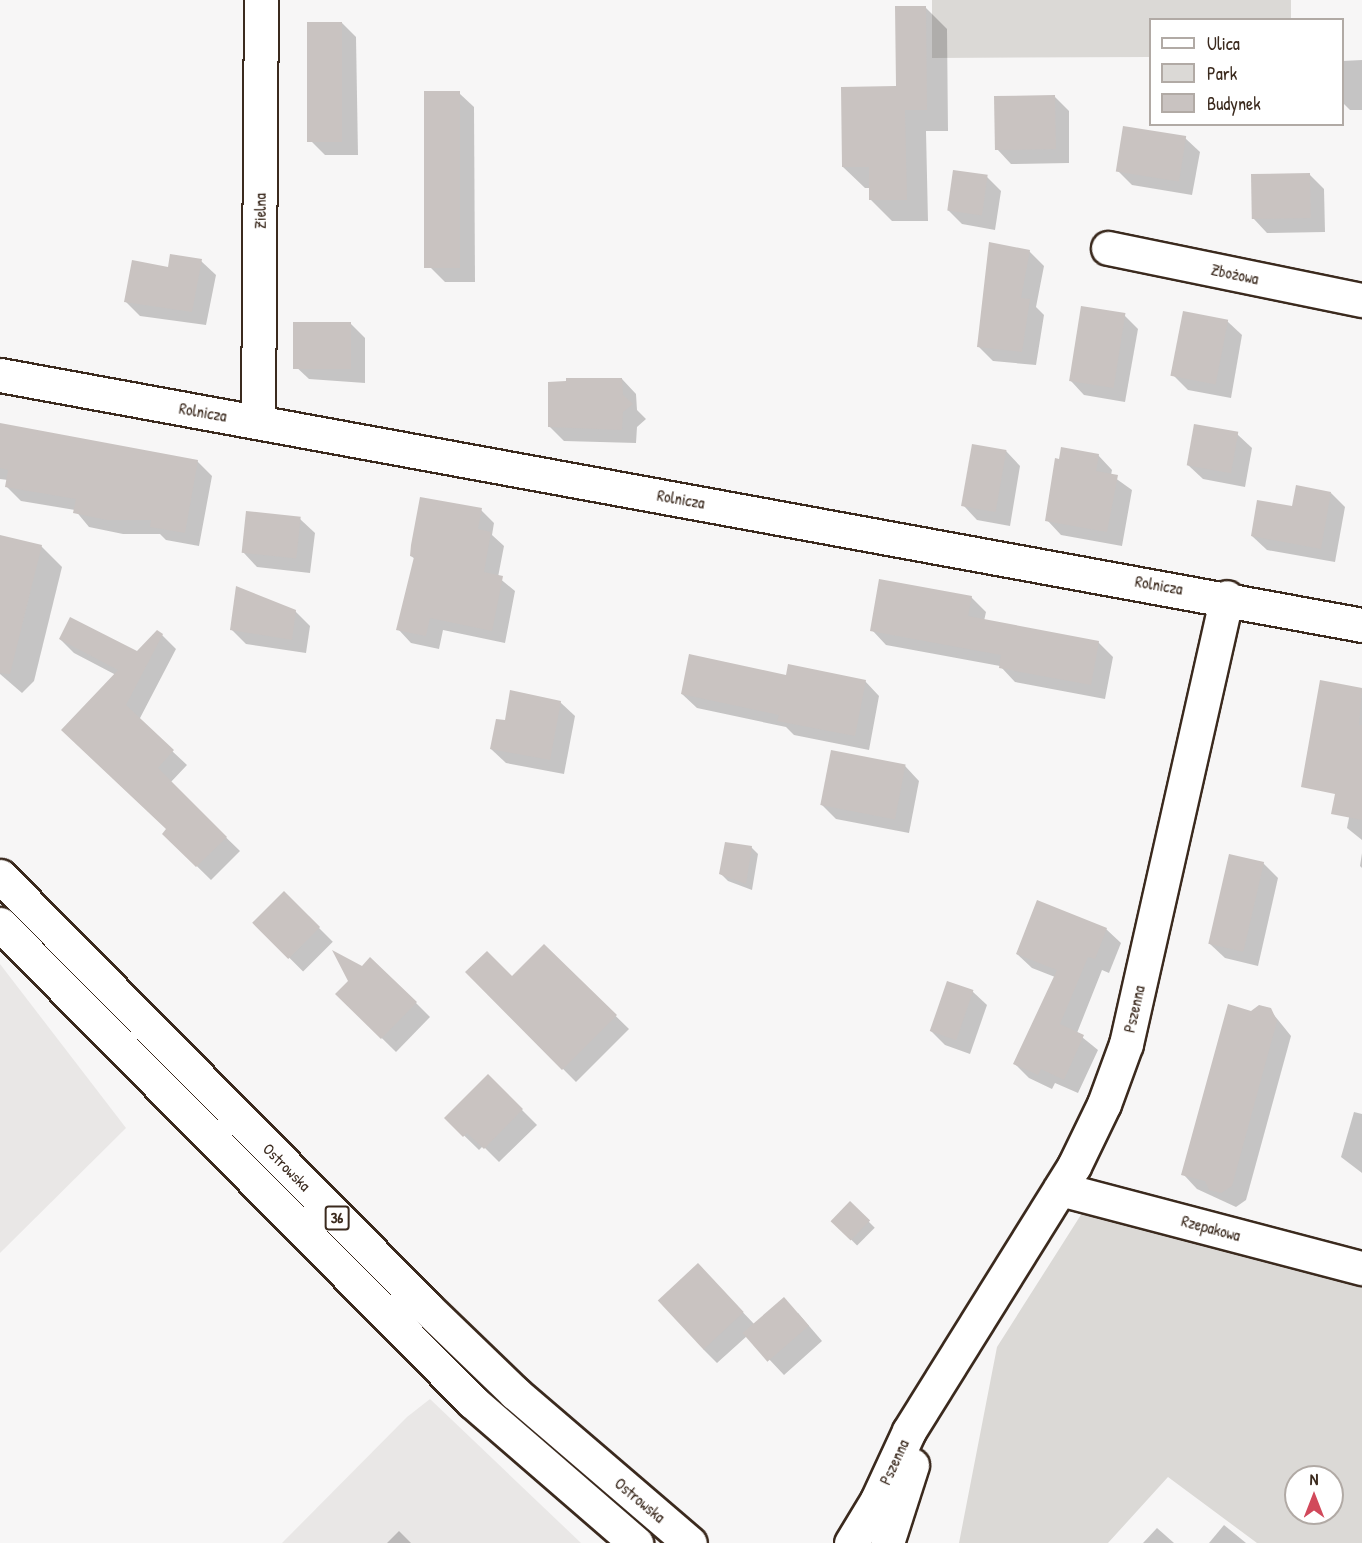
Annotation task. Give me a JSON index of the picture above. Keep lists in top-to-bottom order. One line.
{"streets":{"street":["Zielna","Zbożowa","Rolnicza","Pszenna","Ostrowska","36","Rzepakowa"]},"crossings":[["Zielna","Rolnicza"],["Rolnicza","Pszenna"],["Pszenna","Rzepakowa"]],"legend":["Ulica","Park","Budynek"],"north":"top"}
